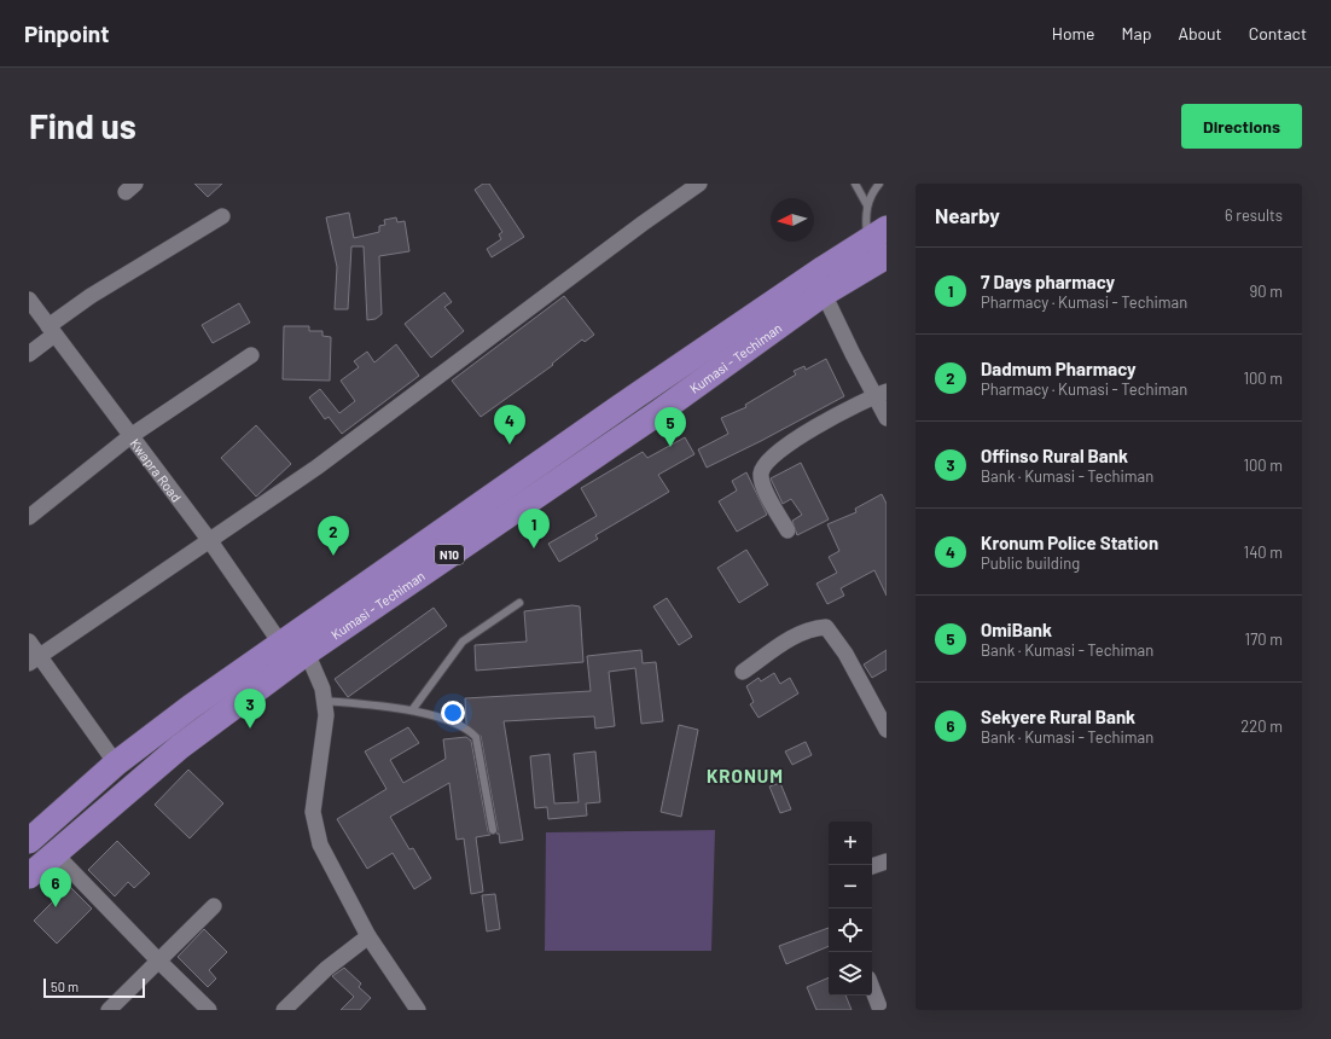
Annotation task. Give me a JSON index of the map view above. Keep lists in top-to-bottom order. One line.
{"streets":{"highway":["Kumasi - Techiman","N10"],"street":["Kwapra Road"]},"crossings":[["Kwapra Road","N10"]],"districts":["KRONUM"],"scale_bar":"50 m","north":"left","page":{"header":"Pinpoint","nav":["Home","Map","About","Contact"],"buttons":"Directions","title":"Find us","heading":["Nearby","6 results"],"list":[{"mark":"1","name":"7 Days pharmacy","note":"Pharmacy · Kumasi - Techiman","value":"90 m"},{"mark":"2","name":"Dadmum Pharmacy","note":"Pharmacy · Kumasi - Techiman","value":"100 m"},{"mark":"3","name":"Offinso Rural Bank","note":"Bank · Kumasi - Techiman","value":"100 m"},{"mark":"4","name":"Kronum Police Station","note":"Public building","value":"140 m"},{"mark":"5","name":"OmiBank","note":"Bank · Kumasi - Techiman","value":"170 m"},{"mark":"6","name":"Sekyere Rural Bank","note":"Bank · Kumasi - Techiman","value":"220 m"}],"pins":["4","5","1","2","3","6"],"map_buttons":["+","−"],"scale":"50 m"}}
